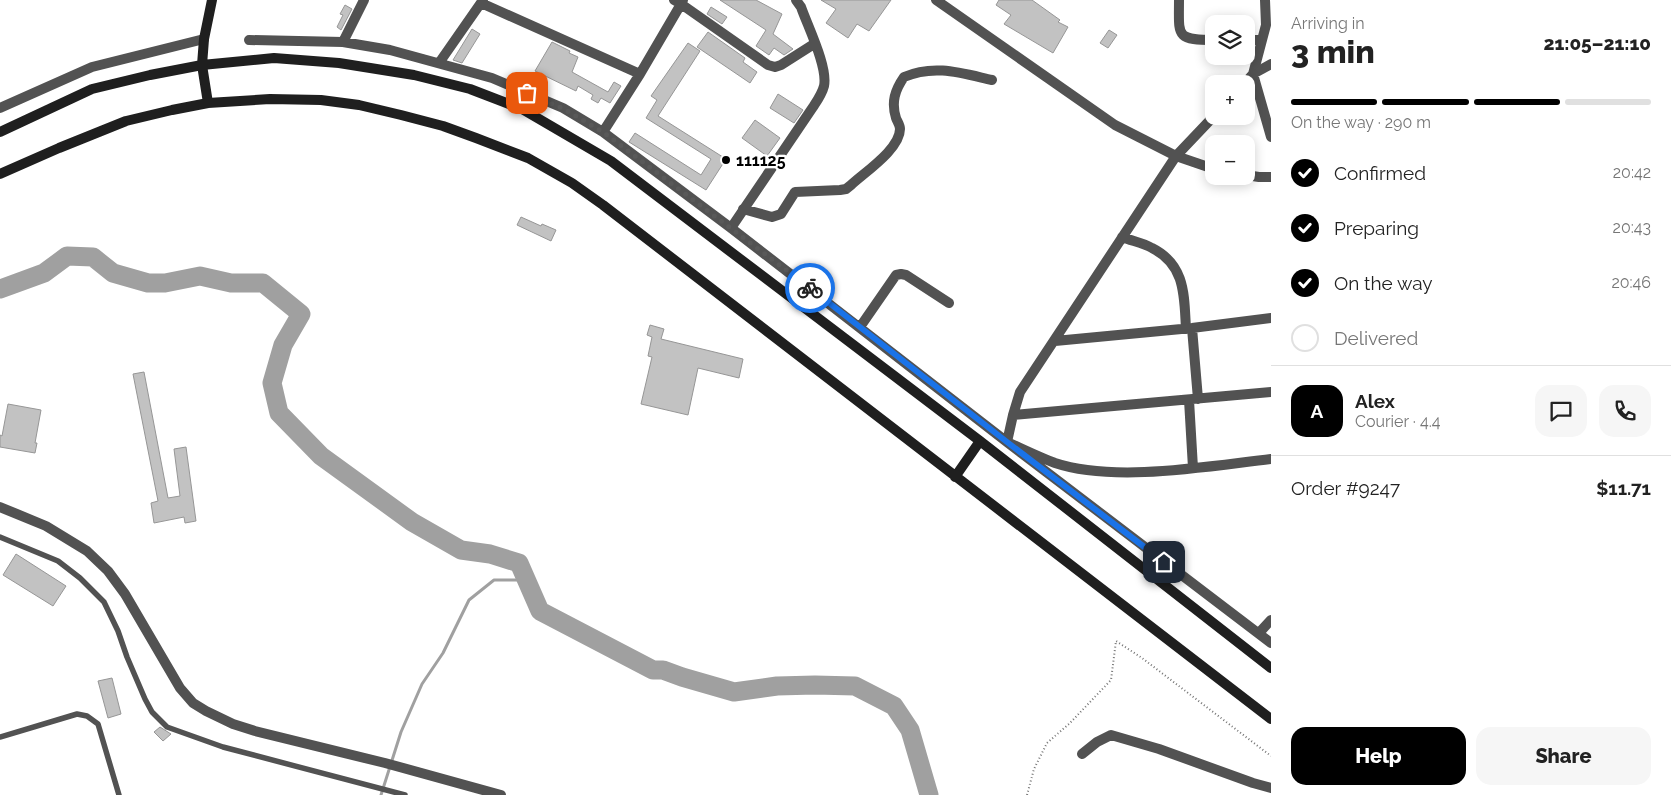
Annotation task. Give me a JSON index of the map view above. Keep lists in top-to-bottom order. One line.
{"places":["111125"],"page":{"heading":["3 min","Arriving in","21:05–21:10"],"panel":["Alex","Courier · 4.4","Order #9247","$11.71"],"map_buttons":["+","−"],"bar":"On the way · 290 m","list":[["Confirmed","20:42"],["Preparing","20:43"],["On the way","20:46"],"Delivered"],"round":"A","buttons":["Help","Share"]}}
